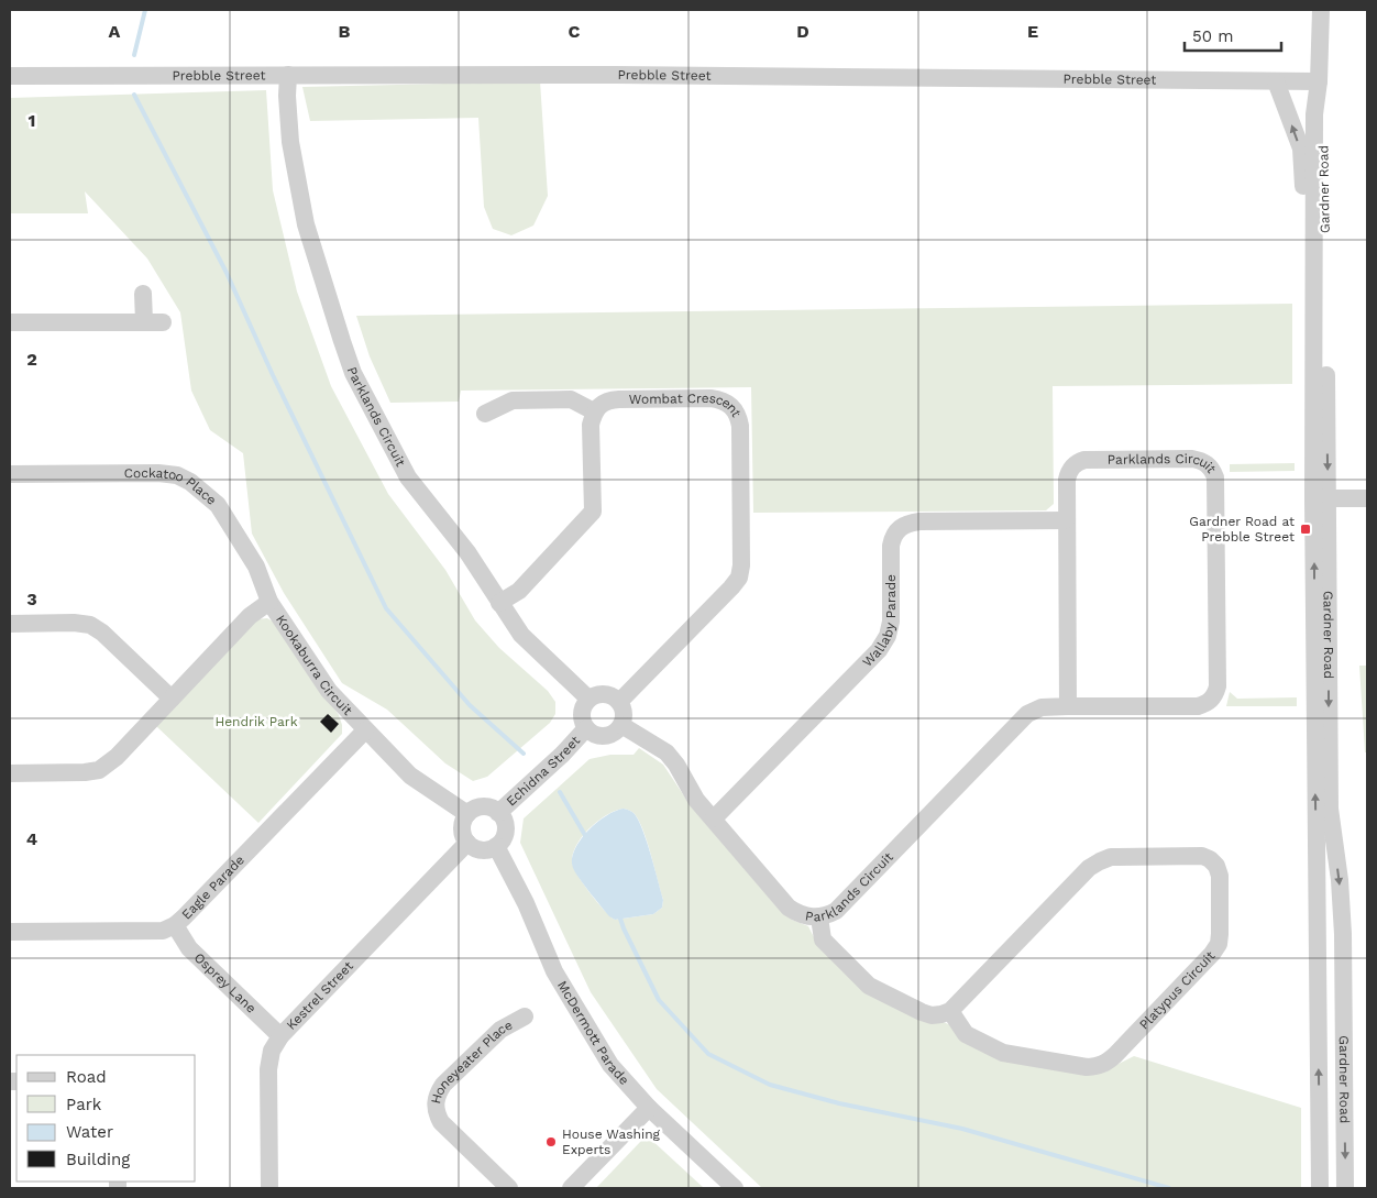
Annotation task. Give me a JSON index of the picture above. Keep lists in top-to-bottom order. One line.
{"streets":{"street":["Prebble Street","Gardner Road","Wombat Crescent","Parklands Circuit","Cockatoo Place","Wallaby Parade","Kookaburra Circuit","Echidna Street","Eagle Parade","Osprey Lane","Platypus Circuit","Kestrel Street","McDermott Parade","Honeyeater Place"]},"crossings":[["Prebble Street","Gardner Road"],["Prebble Street","Parklands Circuit"],["Wombat Crescent","Parklands Circuit"],["Wombat Crescent","Echidna Street"],["Parklands Circuit","Wallaby Parade"],["Parklands Circuit","Echidna Street"],["Cockatoo Place","Kookaburra Circuit"],["Kookaburra Circuit","Echidna Street"],["Kookaburra Circuit","Eagle Parade"],["Kookaburra Circuit","Kestrel Street"],["Kookaburra Circuit","McDermott Parade"],["Echidna Street","Kestrel Street"],["Echidna Street","McDermott Parade"],["Eagle Parade","Osprey Lane"],["Osprey Lane","Kestrel Street"],["Kestrel Street","McDermott Parade"]],"parks":["Hendrik Park"],"places":{"transit":["Gardner Road at Prebble Street"],"other":["House Washing Experts"]},"legend":["Road","Park","Water","Building"],"scale_bar":"50 m","grid":{"columns":["A","B","C","D","E"],"rows":["1","2","3","4"]}}
